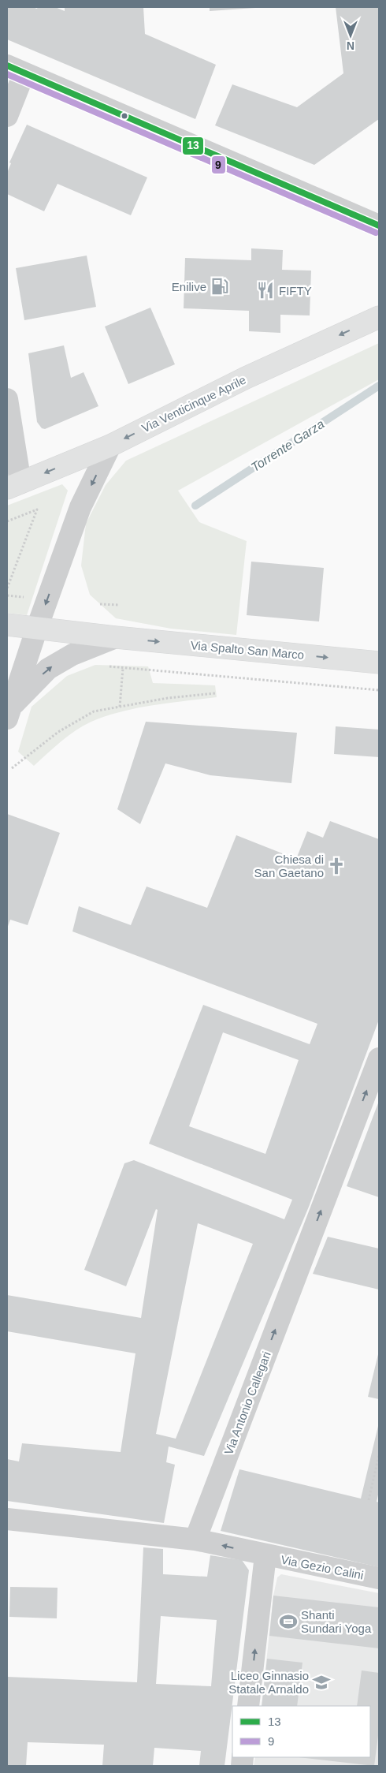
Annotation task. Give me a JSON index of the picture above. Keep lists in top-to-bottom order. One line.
{"streets":{"main road":["Via Venticinque Aprile","Via Spalto San Marco"],"street":["Via Antonio Callegari","Via Gezio Calini"]},"crossings":[["Via Venticinque Aprile","Via Spalto San Marco"]],"one_way":["Via Venticinque Aprile","Via Antonio Callegari"],"water":["Torrente Garza"],"places":{"fuel station":["Enilive"],"restaurant":["FIFTY"],"church":["Chiesa di San Gaetano"],"sports":["Shanti Sundari Yoga"],"school or university":["Liceo Ginnasio Statale Arnaldo"]},"lines":["transit line 13","transit line 9"],"legend":["13","9"],"north":"bottom"}
